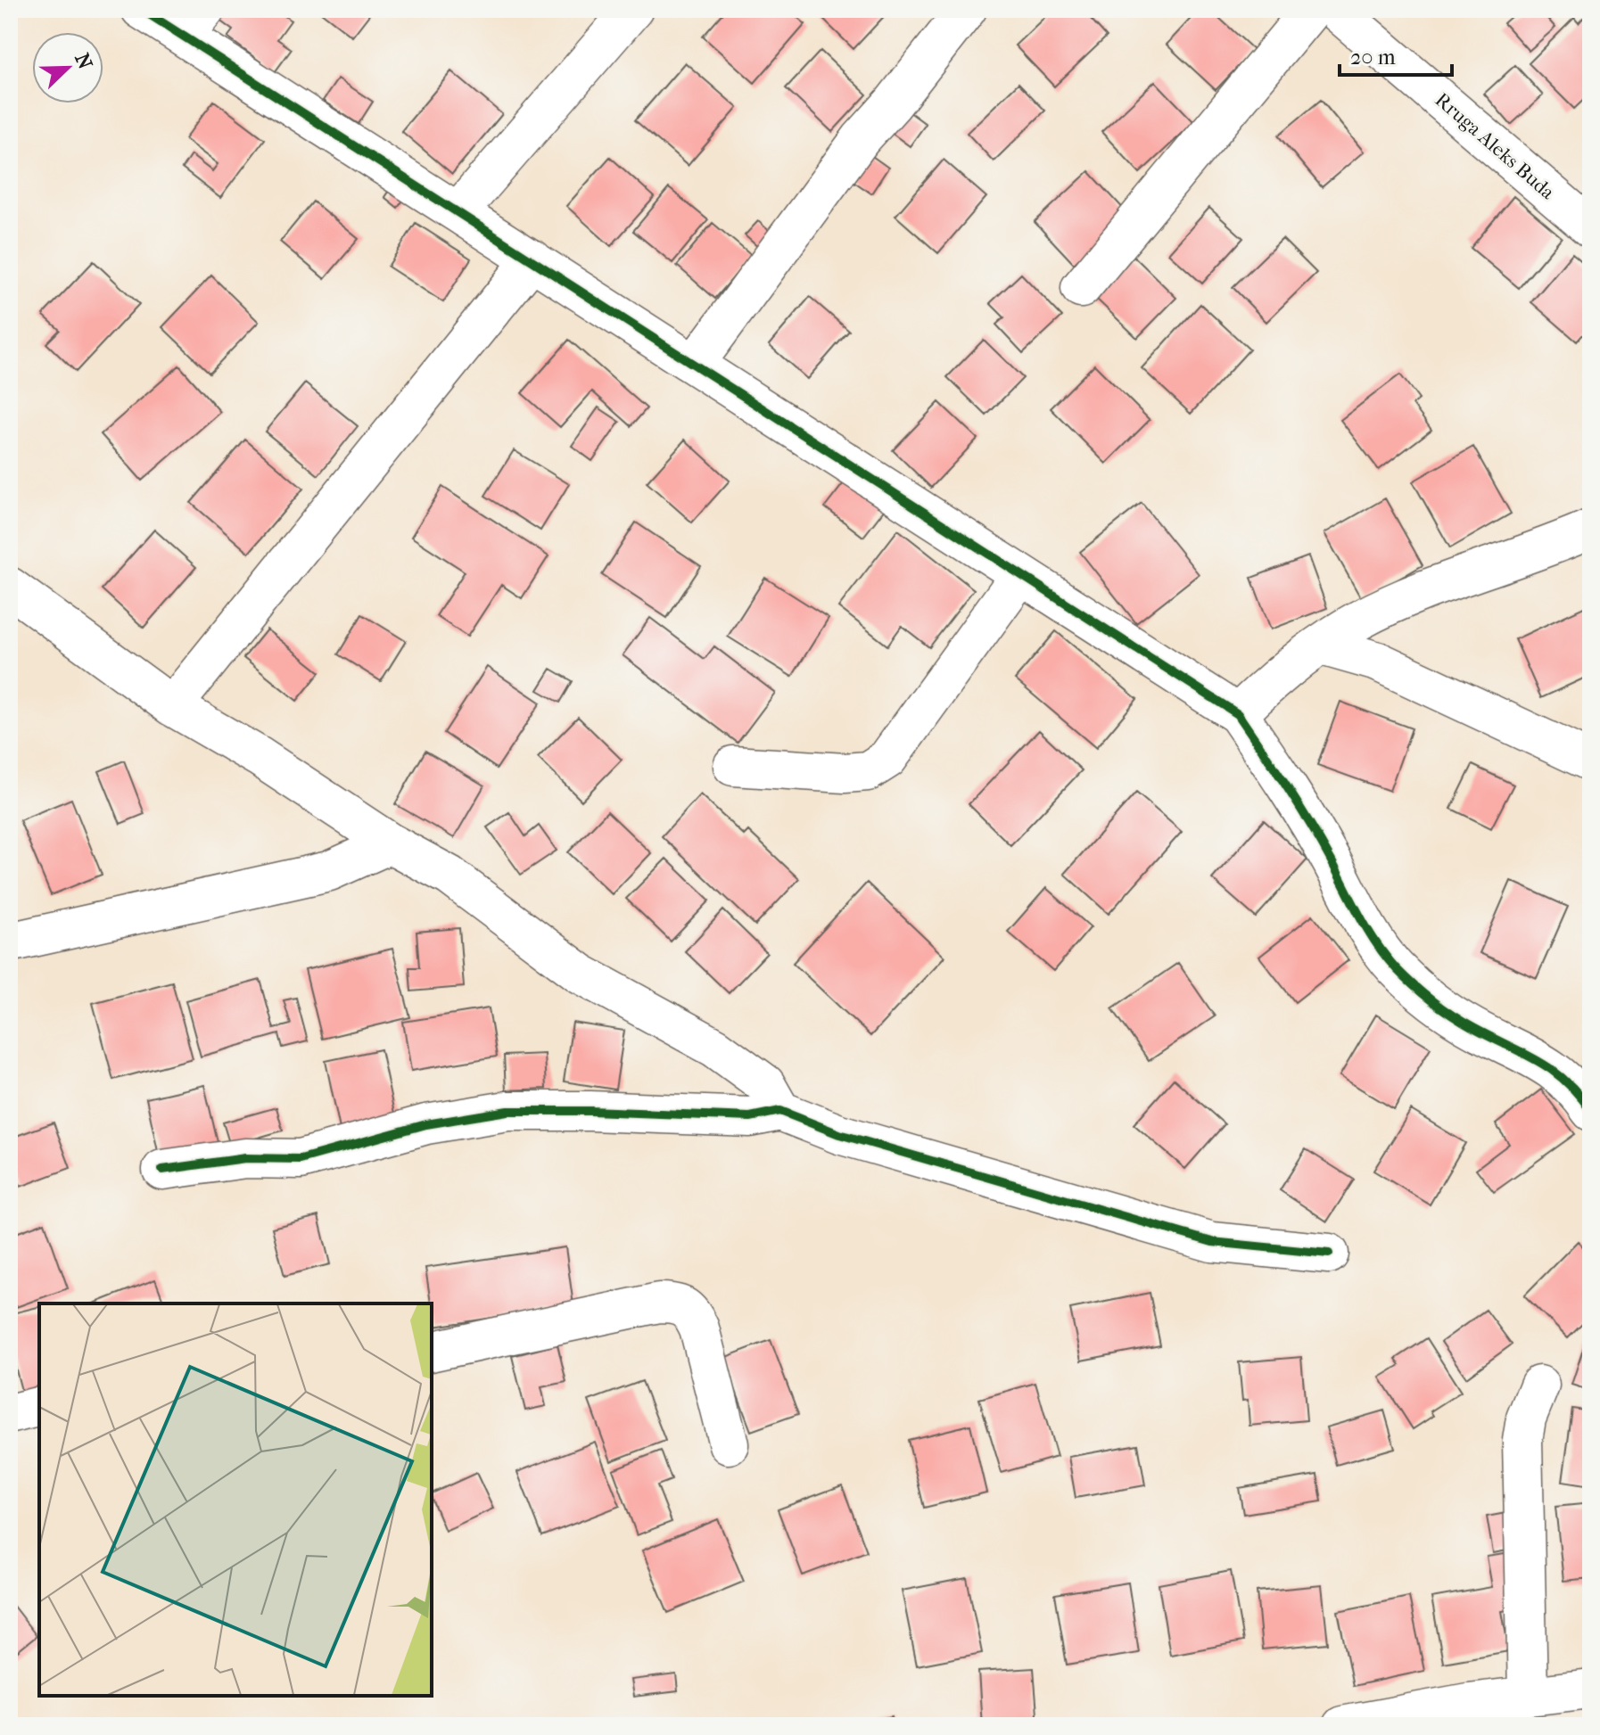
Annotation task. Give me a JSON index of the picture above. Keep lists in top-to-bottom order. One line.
{"streets":{"street":["Rruga Aleks Buda"]},"scale_bar":"20 m","north":"top right"}
